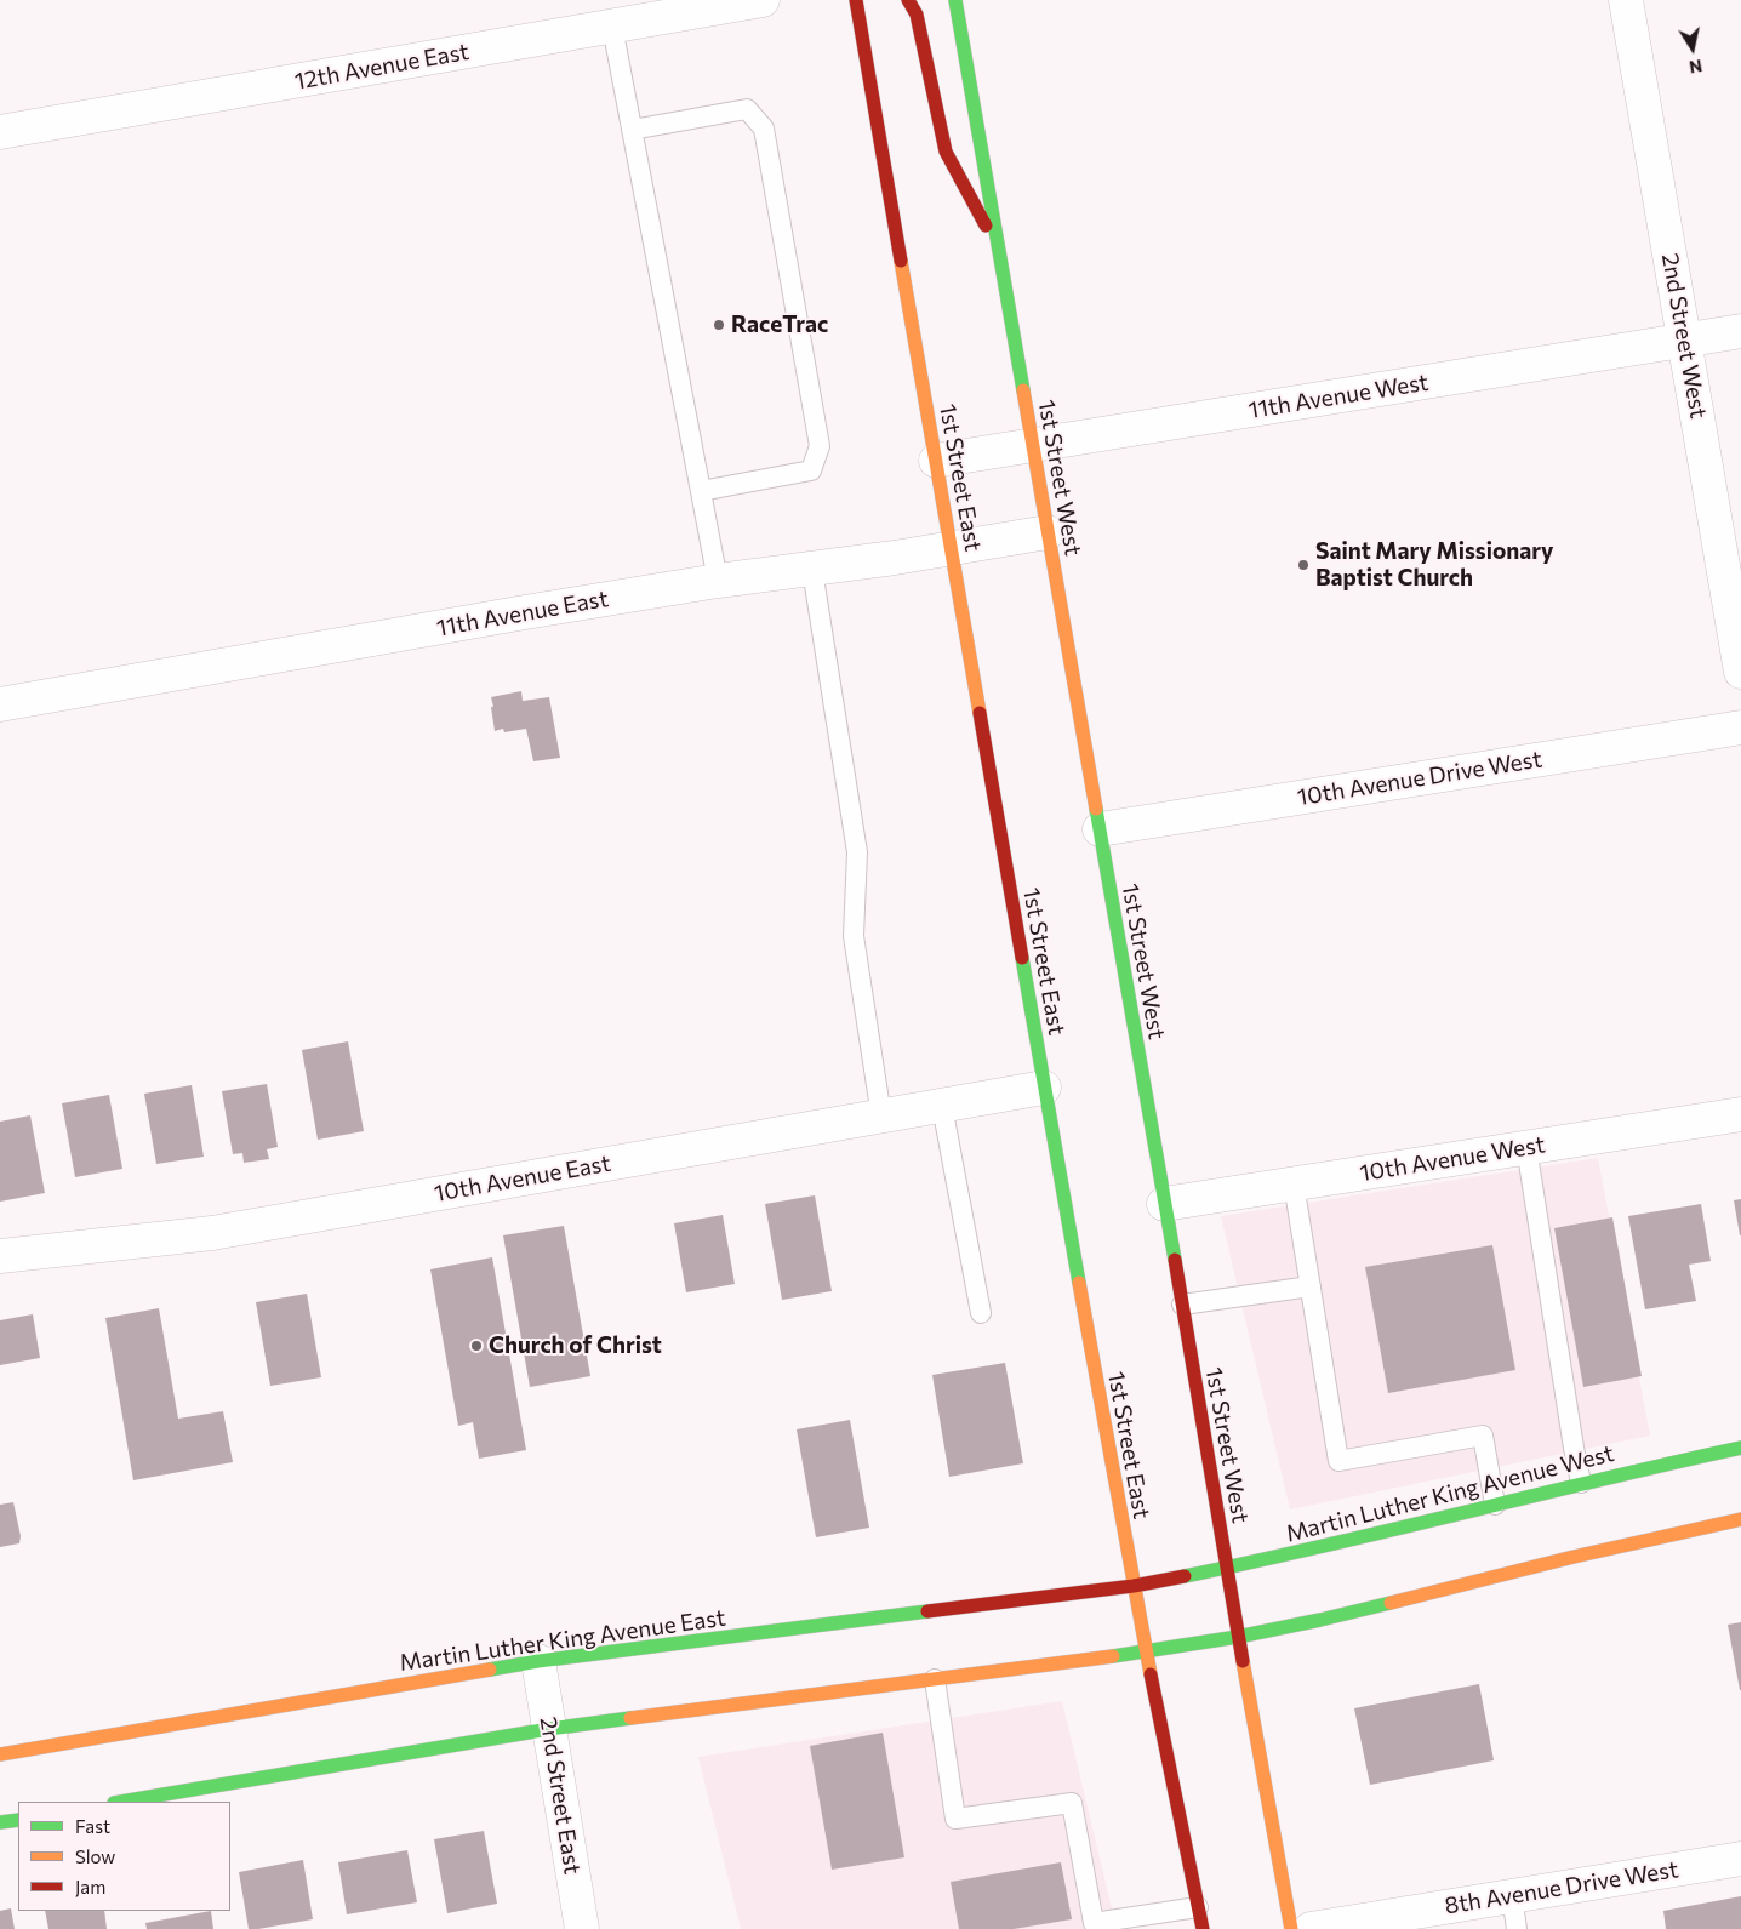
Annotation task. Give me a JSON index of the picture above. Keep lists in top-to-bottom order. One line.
{"streets":{"main road":["1st Street East","1st Street West","Martin Luther King Avenue West","Martin Luther King Avenue East"],"street":["12th Avenue East","2nd Street West","11th Avenue West","11th Avenue East","10th Avenue Drive West","10th Avenue West","10th Avenue East","2nd Street East","8th Avenue Drive West"]},"crossings":[["2nd Street West","11th Avenue West"],["11th Avenue West","1st Street East"],["11th Avenue West","1st Street West"],["1st Street East","11th Avenue East"],["1st Street East","10th Avenue East"],["1st Street East","Martin Luther King Avenue West"],["1st Street East","Martin Luther King Avenue East"],["1st Street West","11th Avenue East"],["1st Street West","10th Avenue Drive West"],["1st Street West","10th Avenue West"],["1st Street West","Martin Luther King Avenue West"],["Martin Luther King Avenue West","Martin Luther King Avenue East"],["Martin Luther King Avenue East","2nd Street East"]],"places":["RaceTrac","Saint Mary Missionary Baptist Church","Church of Christ"],"legend":["Fast","Slow","Jam"],"north":"bottom"}
